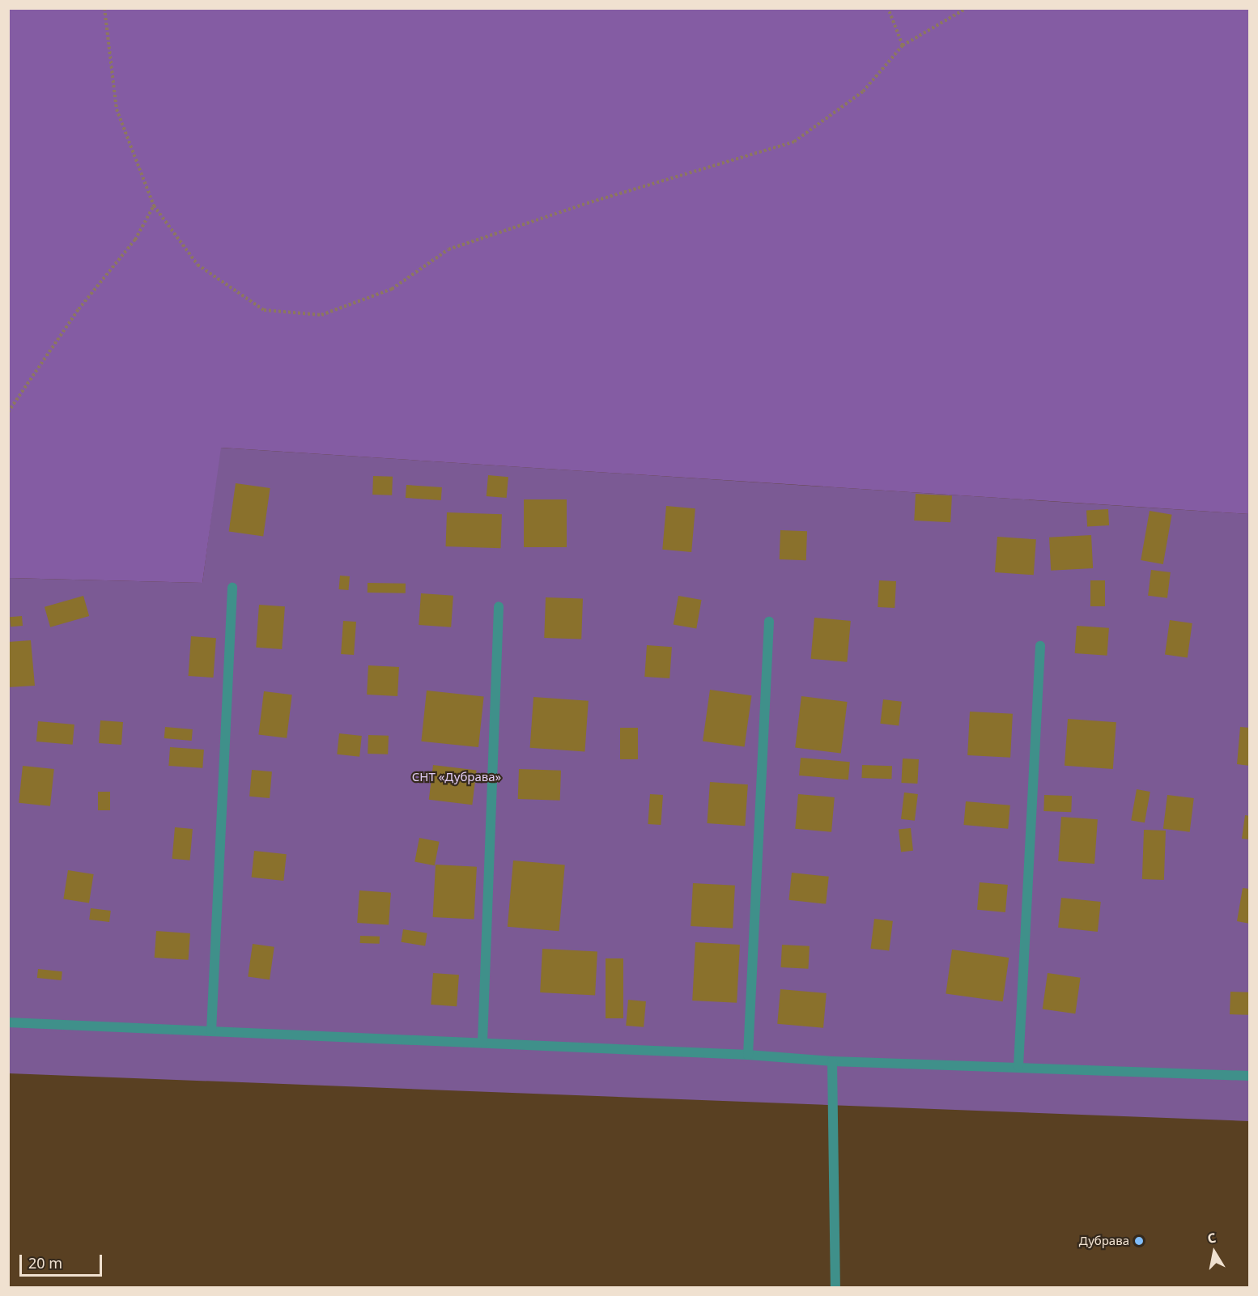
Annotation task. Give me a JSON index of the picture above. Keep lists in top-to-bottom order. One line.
{"parks":["СНТ «Дубрава»"],"places":["Дубрава"],"scale_bar":"20 m","north":"top"}
